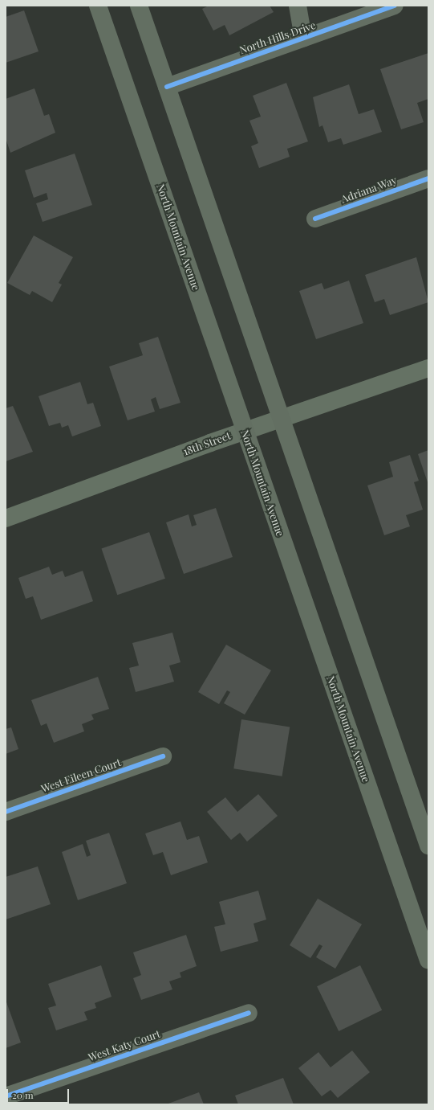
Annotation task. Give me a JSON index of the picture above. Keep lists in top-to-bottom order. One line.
{"streets":{"main road":["North Mountain Avenue","18th Street"],"street":["North Hills Drive","Adriana Way","West Eileen Court","West Katy Court"]},"crossings":[["North Mountain Avenue","18th Street"]],"scale_bar":"20 m"}
